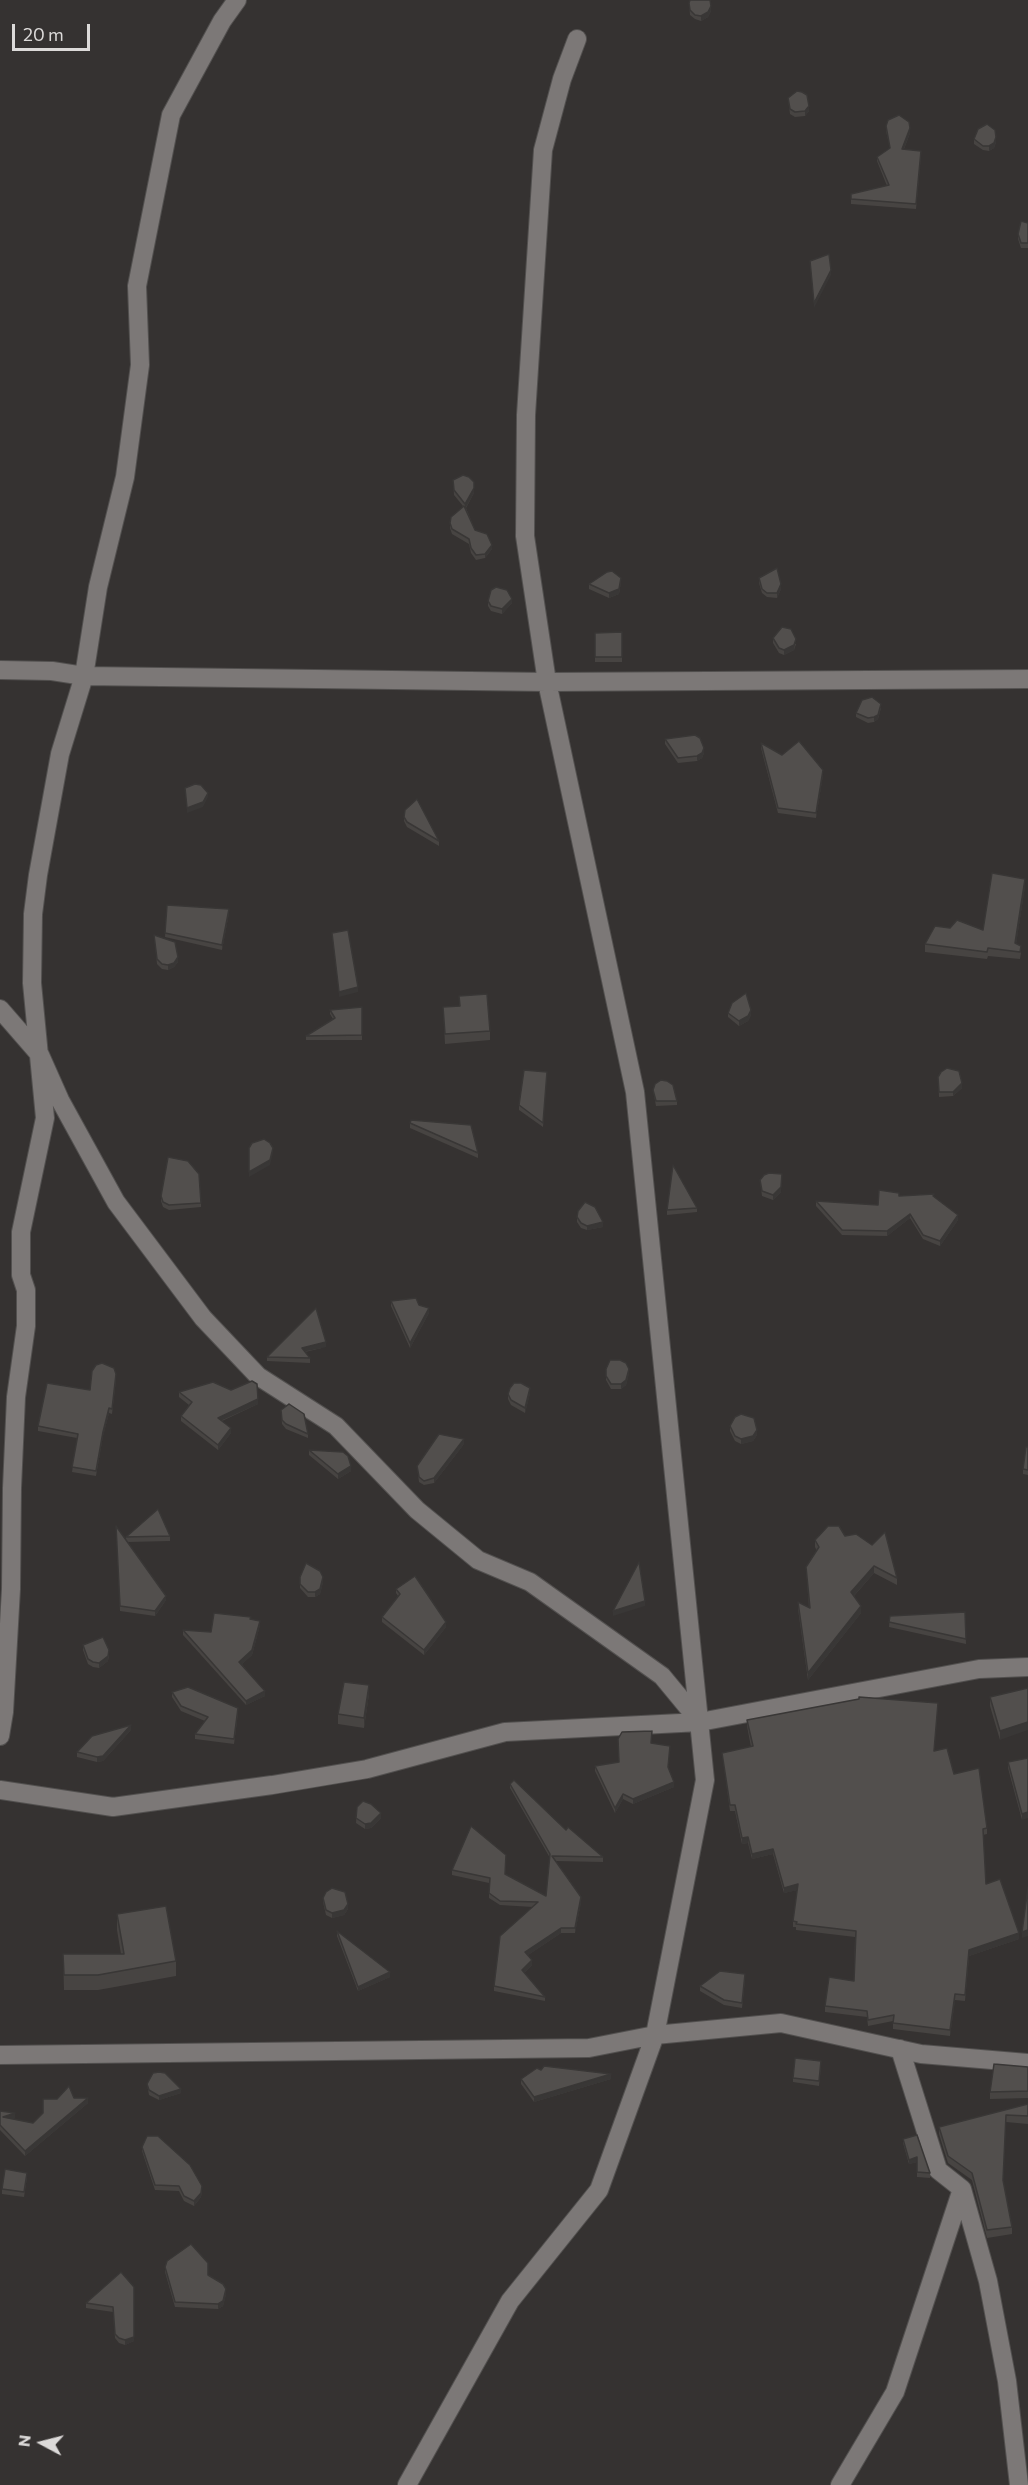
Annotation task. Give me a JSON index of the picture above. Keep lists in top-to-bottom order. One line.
{"scale_bar":"20 m","north":"left"}
